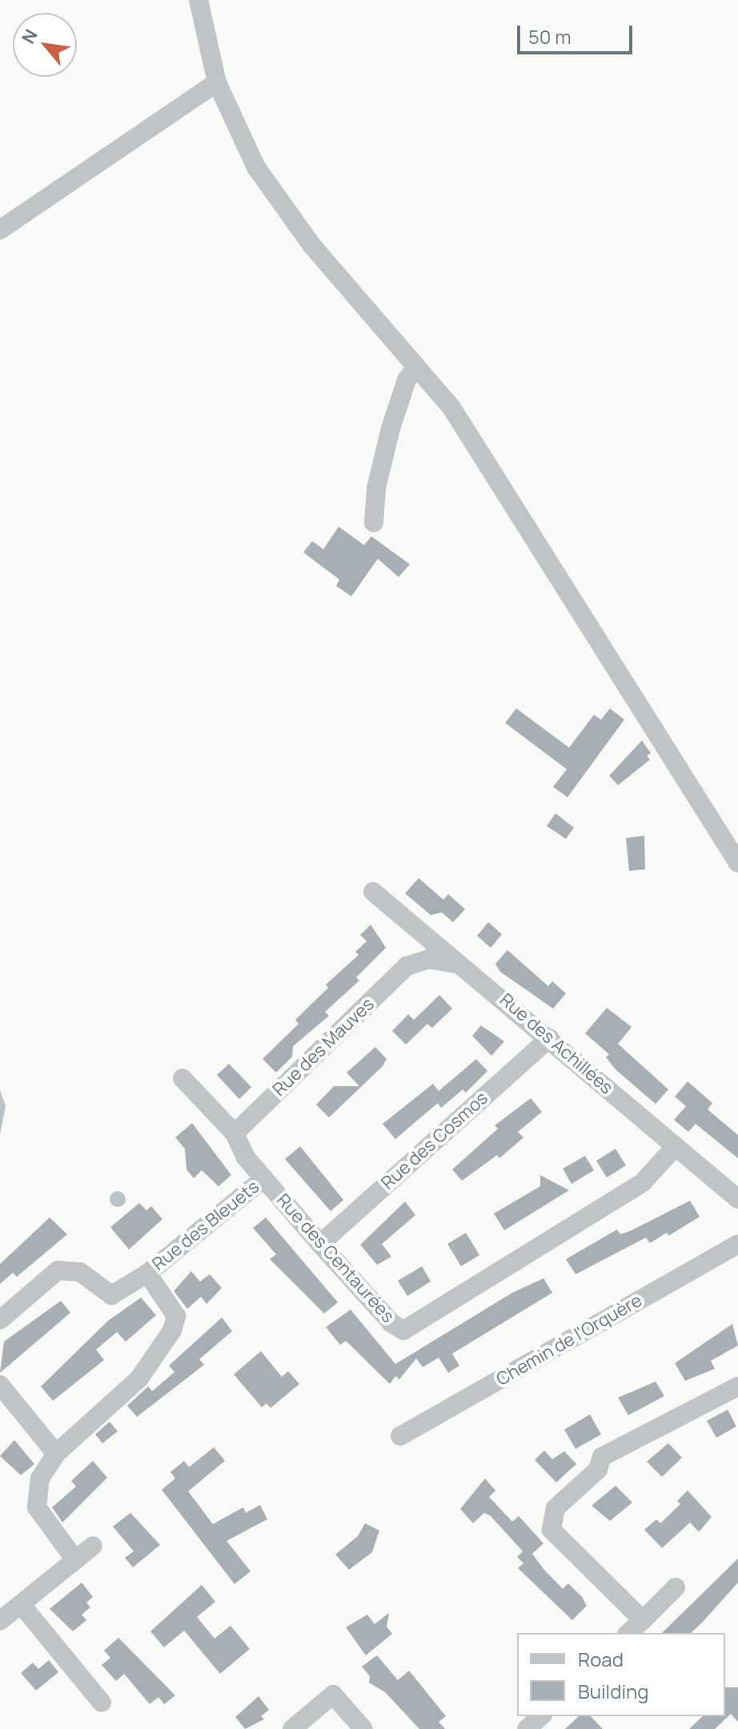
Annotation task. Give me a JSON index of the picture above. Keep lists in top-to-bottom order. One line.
{"streets":{"street":["Rue des Achillées","Rue des Mauves","Rue des Cosmos","Rue des Bleuets","Rue des Centaurées","Chemin de l'Orquère"]},"crossings":[["Rue des Achillées","Rue des Cosmos"],["Rue des Achillées","Rue des Centaurées"],["Rue des Mauves","Rue des Centaurées"],["Rue des Cosmos","Rue des Centaurées"],["Rue des Bleuets","Rue des Centaurées"]],"legend":["Road","Building"],"scale_bar":"50 m","north":"top left"}
